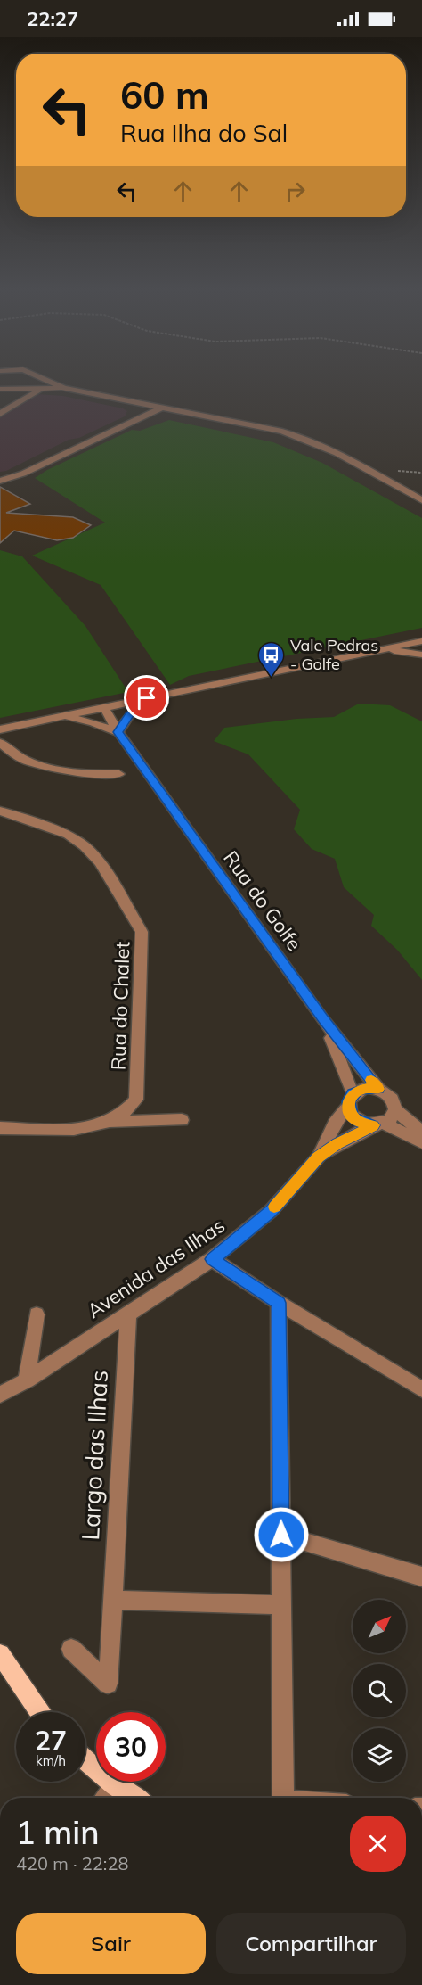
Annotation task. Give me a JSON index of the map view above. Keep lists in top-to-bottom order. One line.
{"streets":{"street":["Rua do Golfe","Rua do Chalet","Avenida das Ilhas","Largo das Ilhas"]},"crossings":[["Rua do Golfe","Avenida das Ilhas"],["Avenida das Ilhas","Largo das Ilhas"]],"places":{"bus stop":["Vale Pedras - Golfe"]},"north":"top right","page":{"status":"22:27","turn":["60 m","Rua Ilha do Sal"],"speed":"27 km/h","limit":"30","heading":["1 min","420 m · 22:28"],"buttons":["Sair","Compartilhar"]}}
